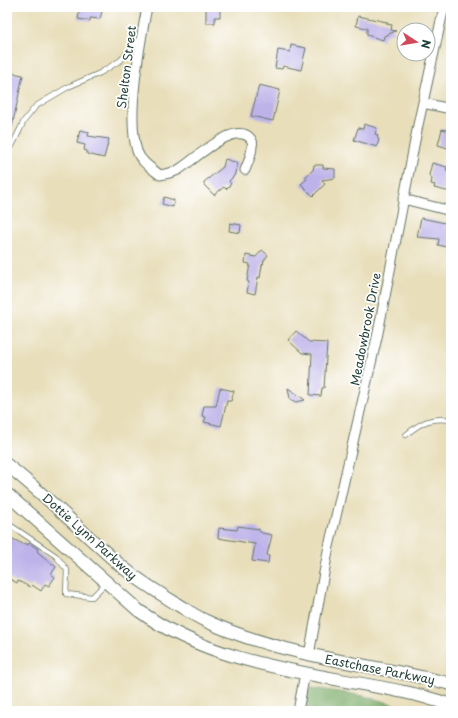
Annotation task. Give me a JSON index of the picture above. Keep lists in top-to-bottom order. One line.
{"streets":{"main road":["Dottie Lynn Parkway","Eastchase Parkway"],"street":["Shelton Street","Meadowbrook Drive"]},"crossings":[["Meadowbrook Drive","Dottie Lynn Parkway"],["Meadowbrook Drive","Eastchase Parkway"],["Dottie Lynn Parkway","Eastchase Parkway"]],"north":"right"}
